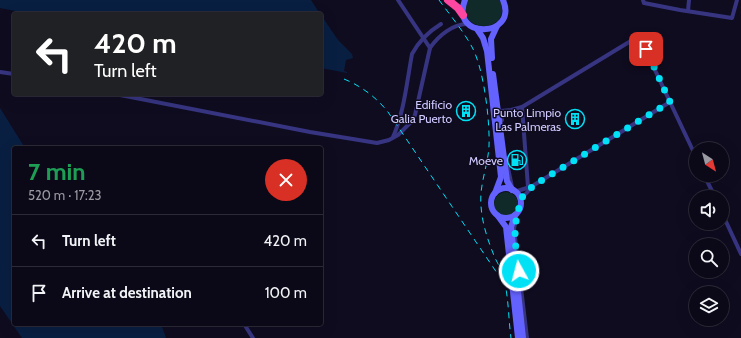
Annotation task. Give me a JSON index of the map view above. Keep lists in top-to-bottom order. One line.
{"places":{"building":["Edificio Galia Puerto","Punto Limpio Las Palmeras"],"fuel station":["Moeve"]},"north":"bottom right","page":{"turn":["420 m","Turn left"],"heading":["7 min","520 m · 17:23"],"list":[{"name":"Turn left","value":"420 m"},{"name":"Arrive at destination","value":"100 m"}]}}
